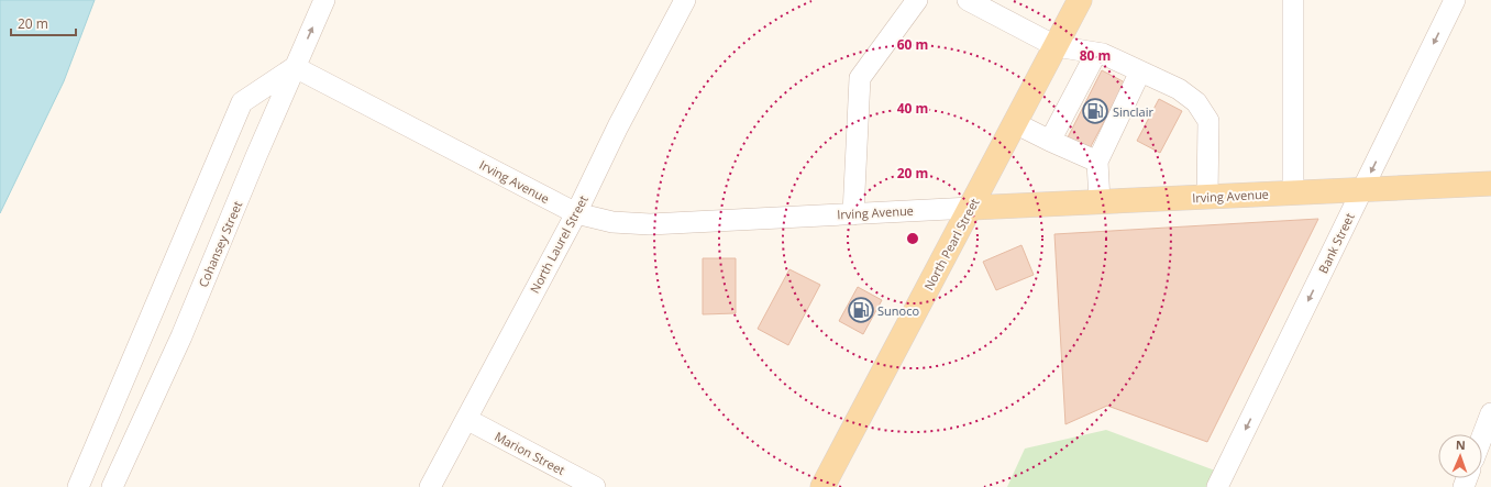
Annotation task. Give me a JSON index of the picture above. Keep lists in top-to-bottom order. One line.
{"streets":{"main road":["Irving Avenue","North Pearl Street"],"street":["Bank Street","Cohansey Street","North Laurel Street","Marion Street"]},"crossings":[["Irving Avenue","Bank Street"],["Irving Avenue","Cohansey Street"],["Irving Avenue","North Laurel Street"],["Irving Avenue","North Pearl Street"],["North Laurel Street","Marion Street"]],"one_way":["Bank Street"],"places":{"fuel station":["Sinclair","Sunoco"]},"scale_bar":"20 m","north":"top","rings":["60 m","80 m","40 m","20 m"]}
